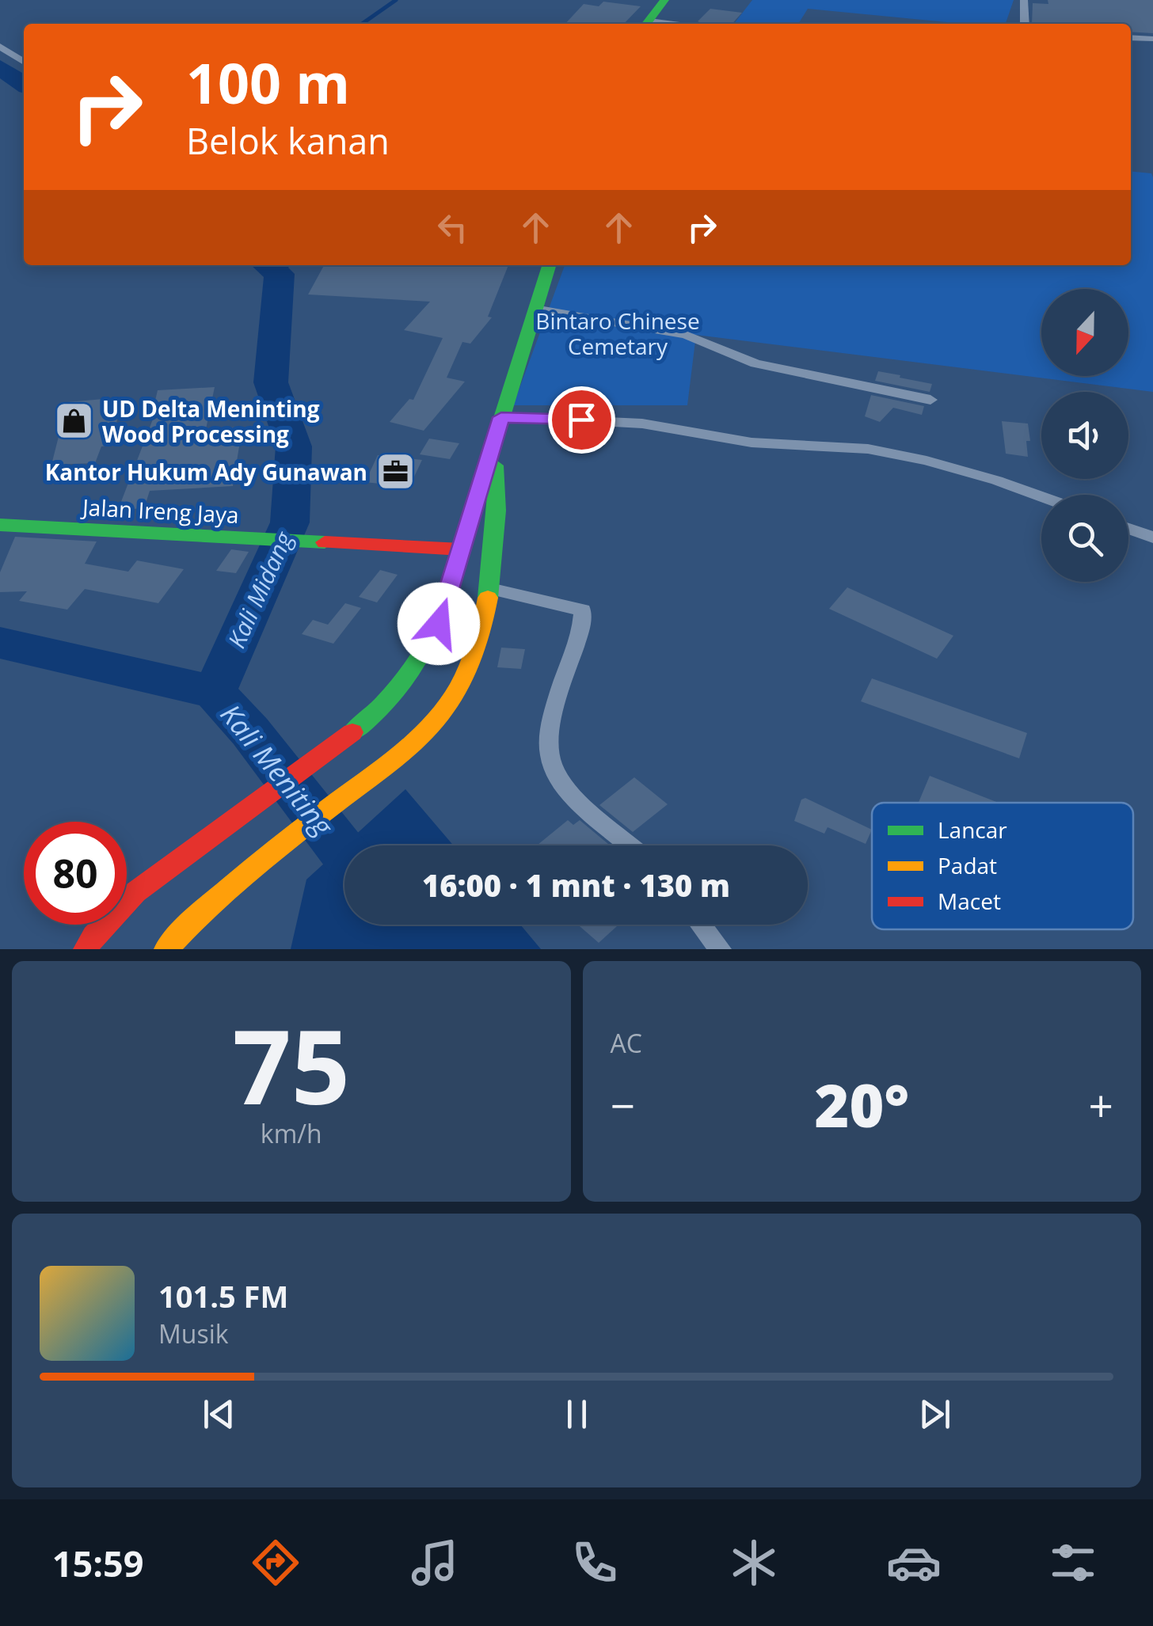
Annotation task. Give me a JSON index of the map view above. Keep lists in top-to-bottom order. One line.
{"streets":{"main road":["Jalan Ireng Jaya"]},"water":["Kali Midang","Kali Meniting"],"parks":["Bintaro Chinese Cemetary"],"places":{"shop":["UD Delta Meninting Wood Processing"],"office":["Kantor Hukum Ady Gunawan"]},"legend":["Lancar","Padat","Macet"],"north":"bottom","page":{"turn":["100 m","Belok kanan"],"limit":"80","trip":"16:00 · 1 mnt · 130 m","tile":[["75","km/h"],"AC"],"heat":["−","20°","+"],"song":["101.5 FM","Musik"],"tabs":"15:59"}}
